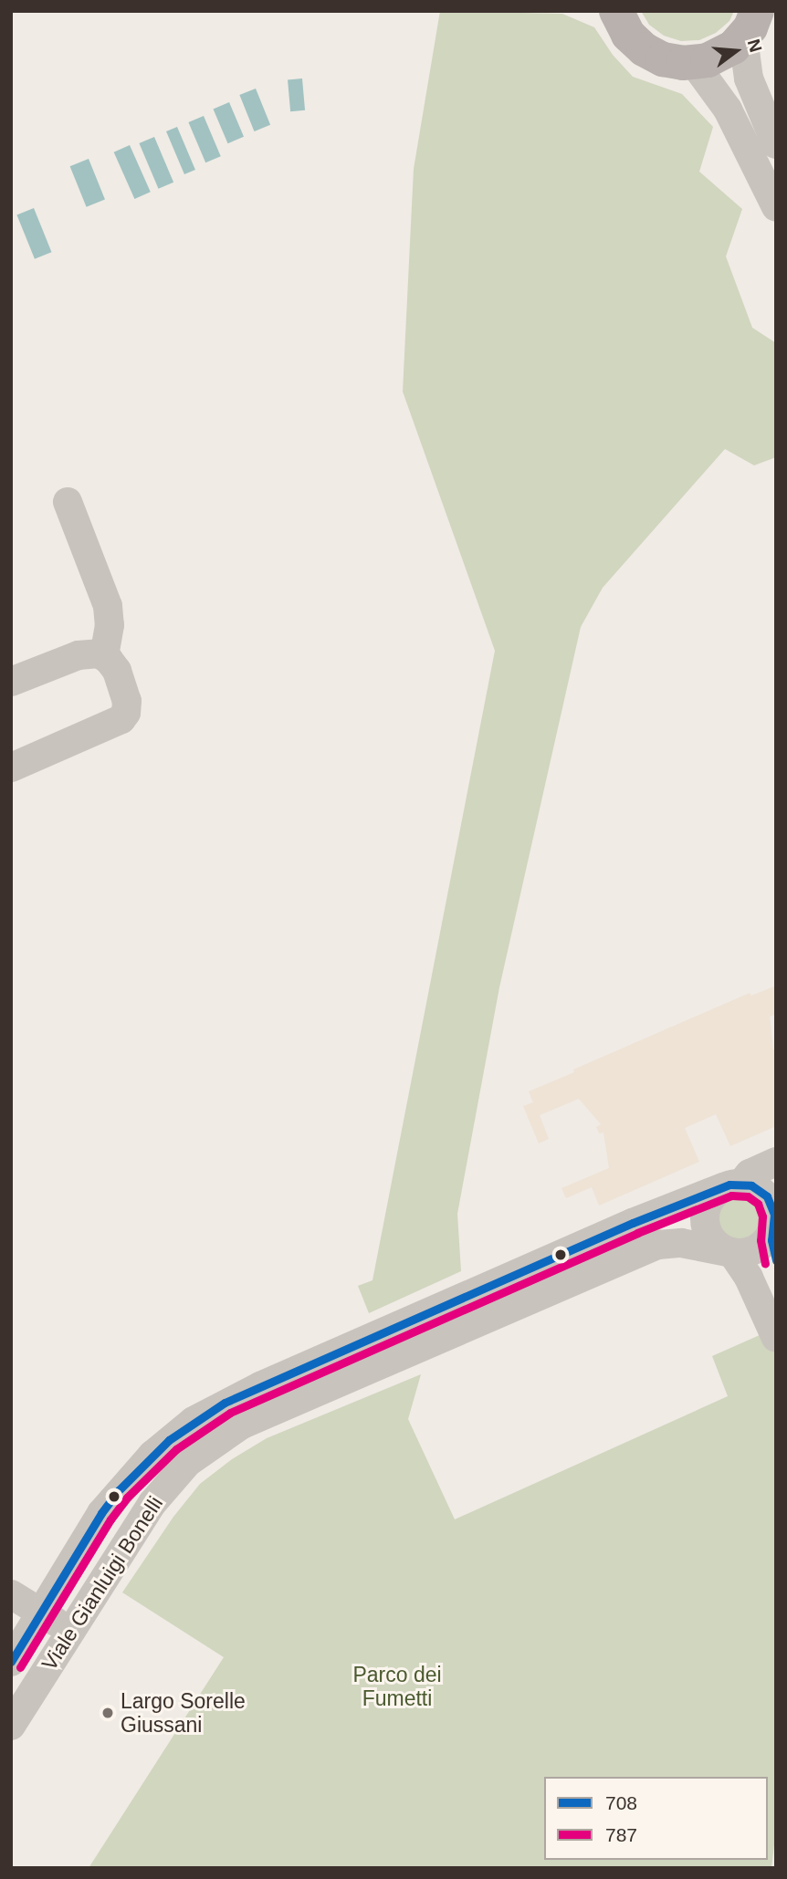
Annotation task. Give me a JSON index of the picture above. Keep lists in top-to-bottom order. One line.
{"streets":{"street":["Viale Gianluigi Bonelli"]},"parks":["Parco dei Fumetti"],"places":["Largo Sorelle Giussani"],"lines":["transit line 708","transit line 787"],"legend":["708","787"],"north":"right"}
